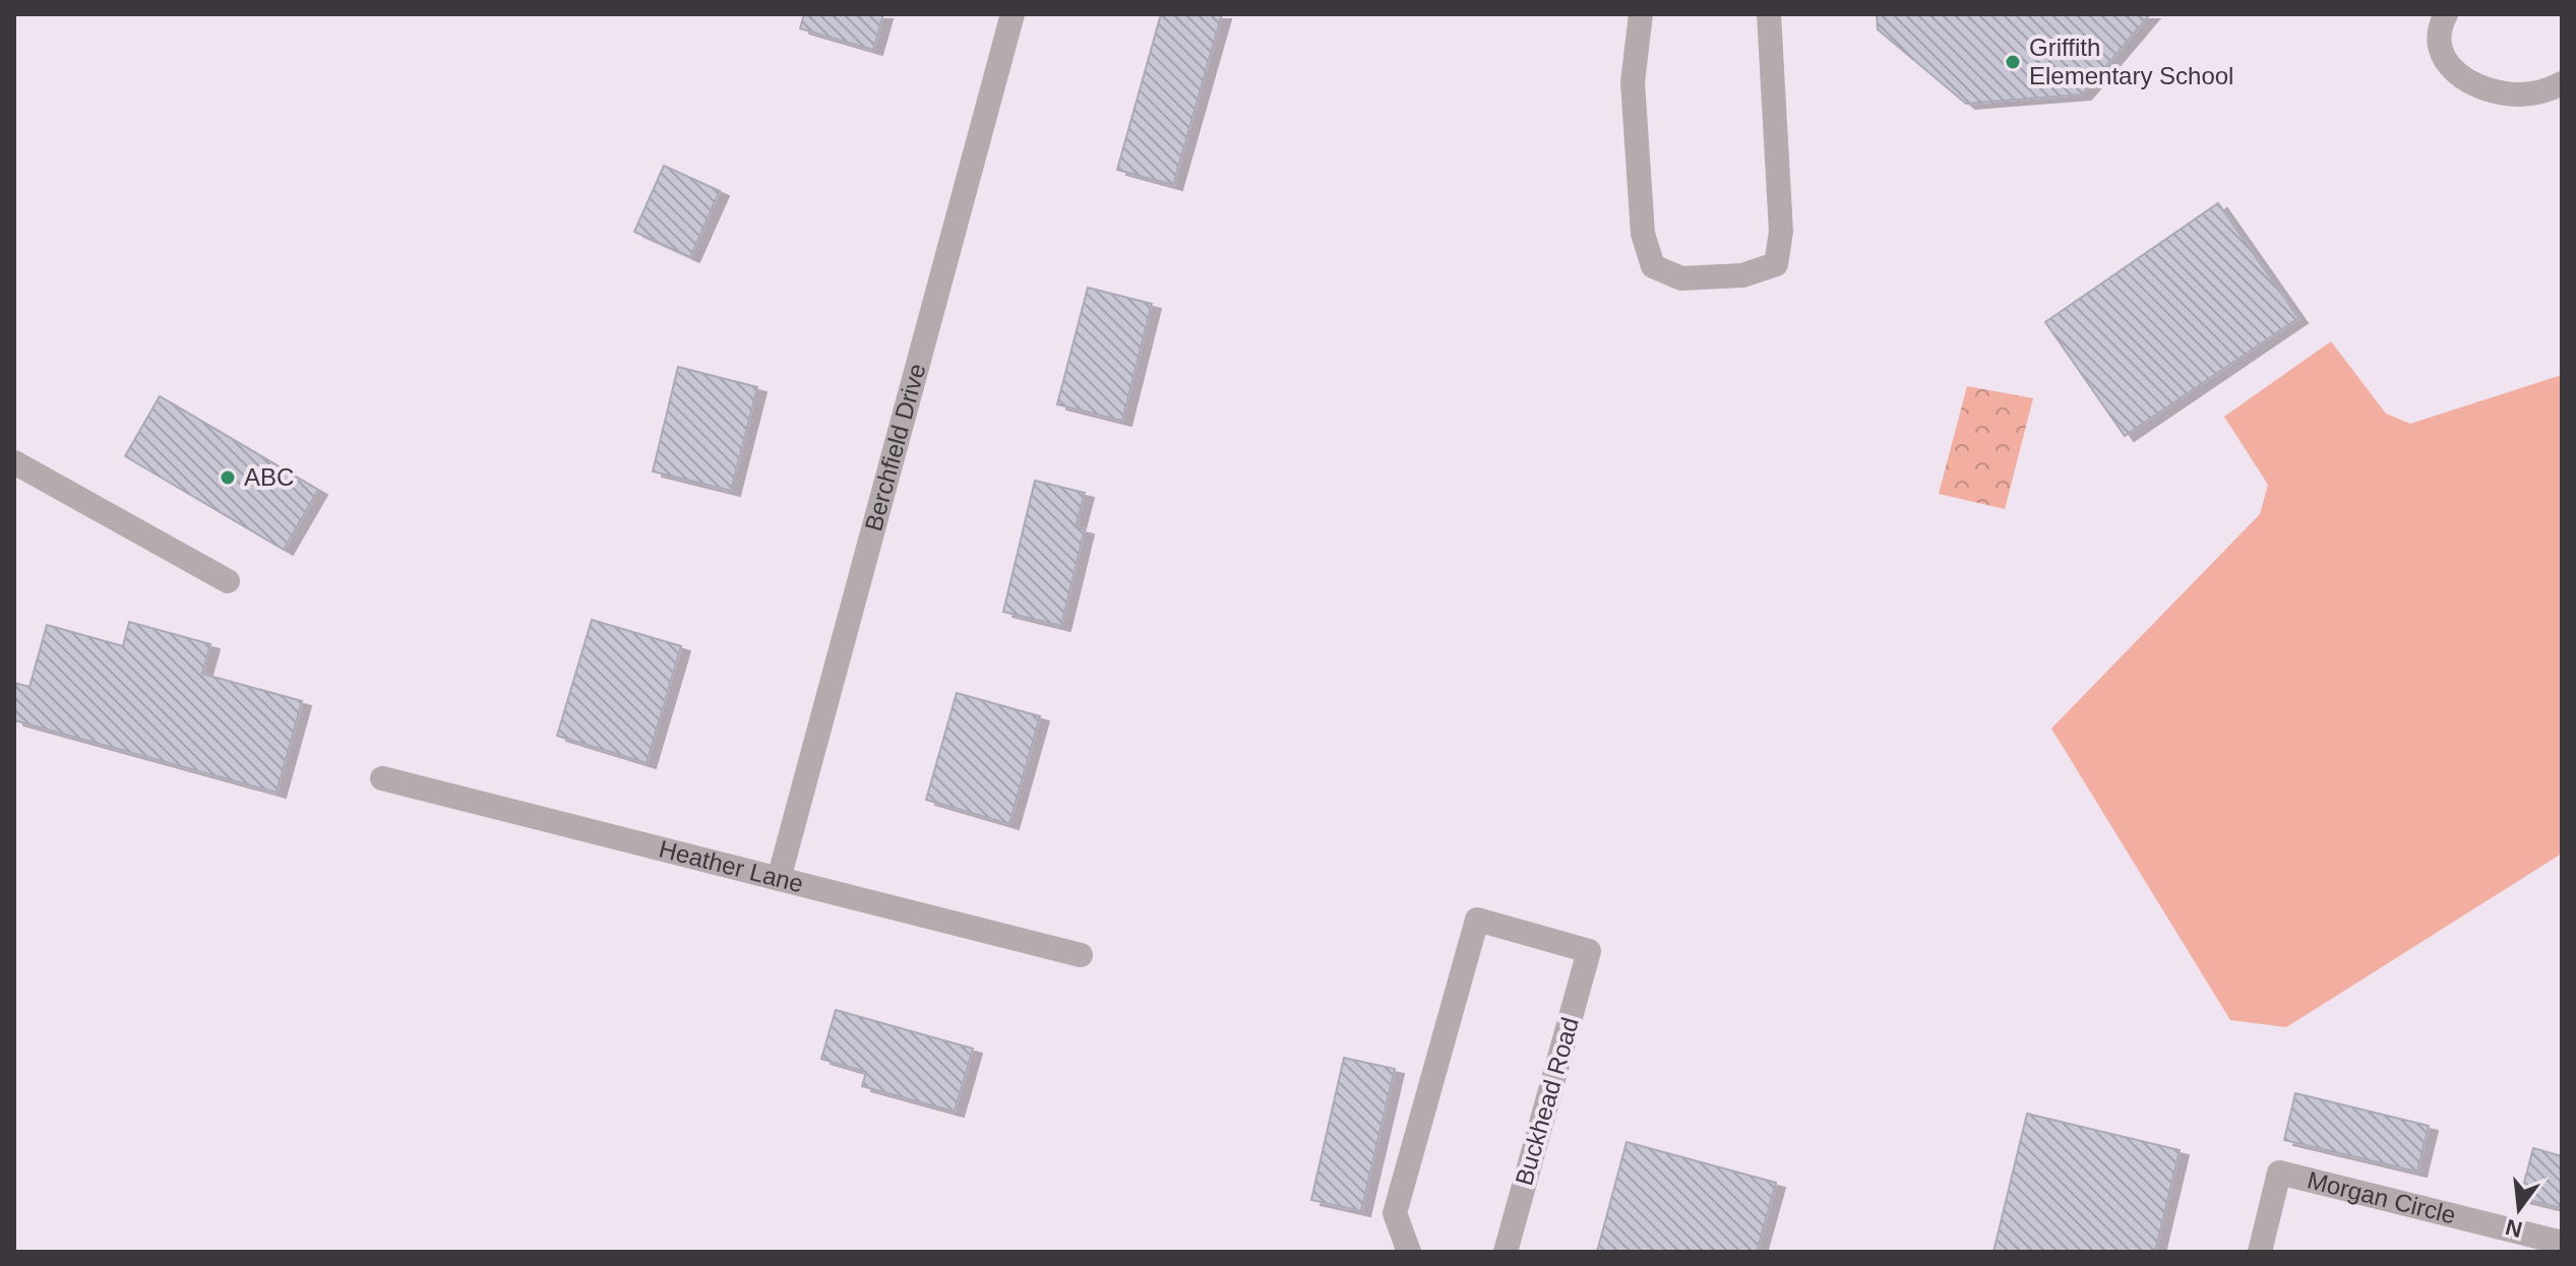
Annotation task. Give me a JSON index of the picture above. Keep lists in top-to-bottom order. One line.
{"streets":{"street":["Berchfield Drive","Heather Lane","Buckhead Road","Morgan Circle"]},"crossings":[["Berchfield Drive","Heather Lane"]],"places":["Griffith Elementary School","ABC"],"north":"bottom"}
